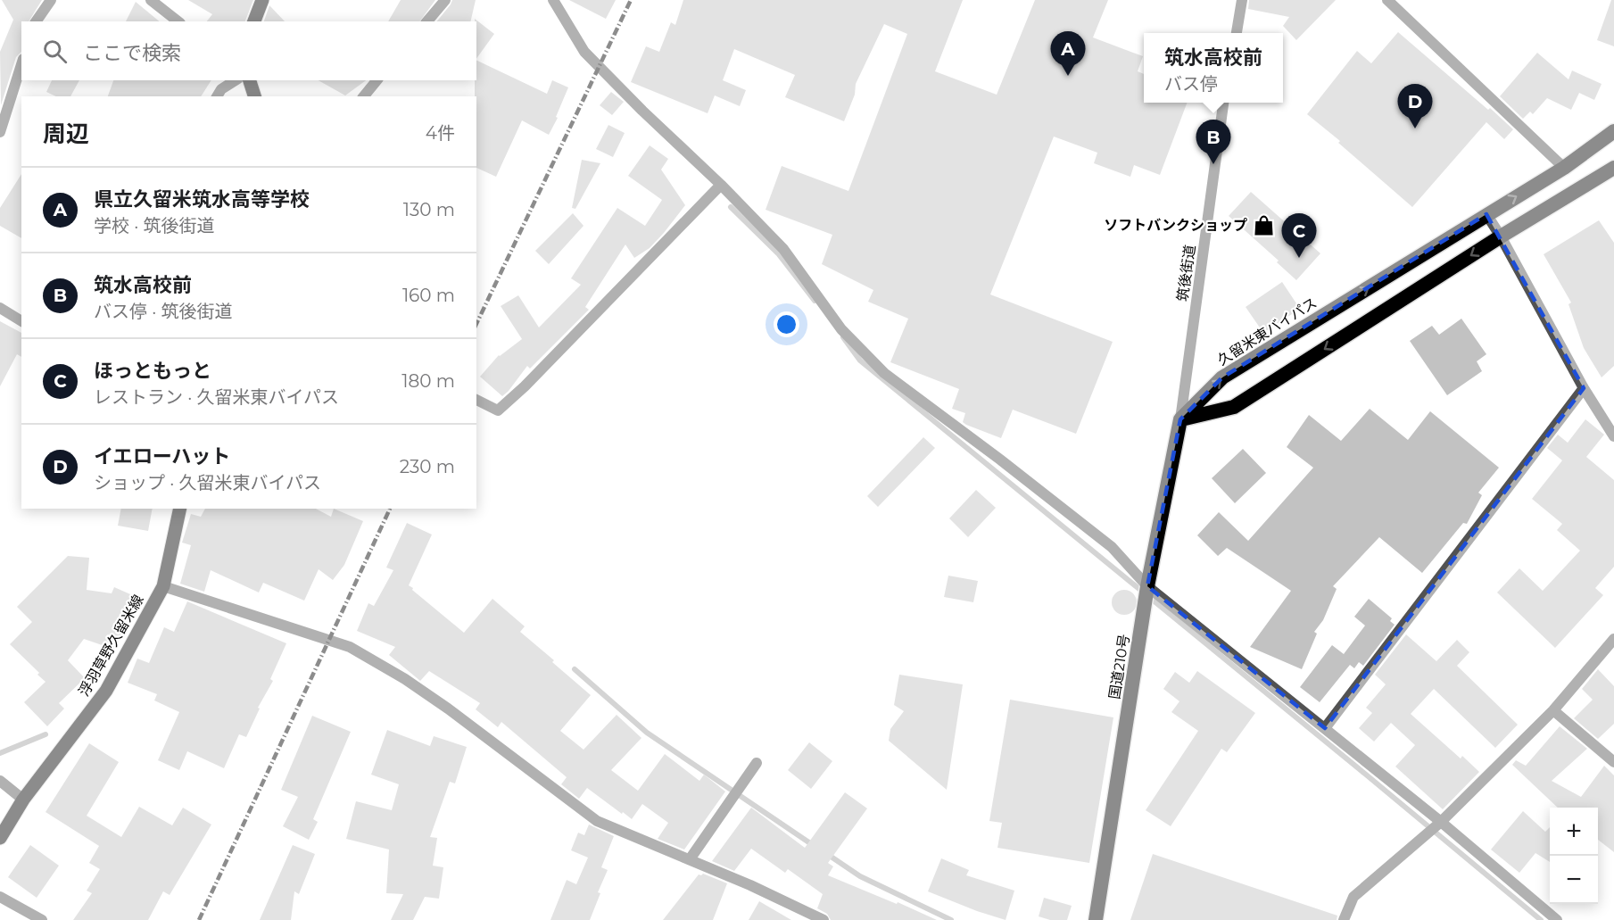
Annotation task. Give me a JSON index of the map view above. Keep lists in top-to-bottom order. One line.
{"streets":{"highway":["久留米東バイパス","国道210号"],"main road":["浮羽草野久留米線"],"street":["筑後街道"]},"crossings":[["筑後街道","久留米東バイパス"],["筑後街道","国道210号"],["久留米東バイパス","国道210号"]],"places":{"shop":["ソフトバンクショップ"]},"page":{"search":"ここで検索","pins":["A","D","B","C"],"popup":["筑水高校前","バス停"],"heading":["周辺","4件"],"list":[{"mark":"A","name":"県立久留米筑水高等学校","note":"学校 · 筑後街道","value":"130 m"},{"mark":"B","name":"筑水高校前","note":"バス停 · 筑後街道","value":"160 m"},{"mark":"C","name":"ほっともっと","note":"レストラン · 久留米東バイパス","value":"180 m"},{"mark":"D","name":"イエローハット","note":"ショップ · 久留米東バイパス","value":"230 m"}],"map_buttons":["+","−"]}}
